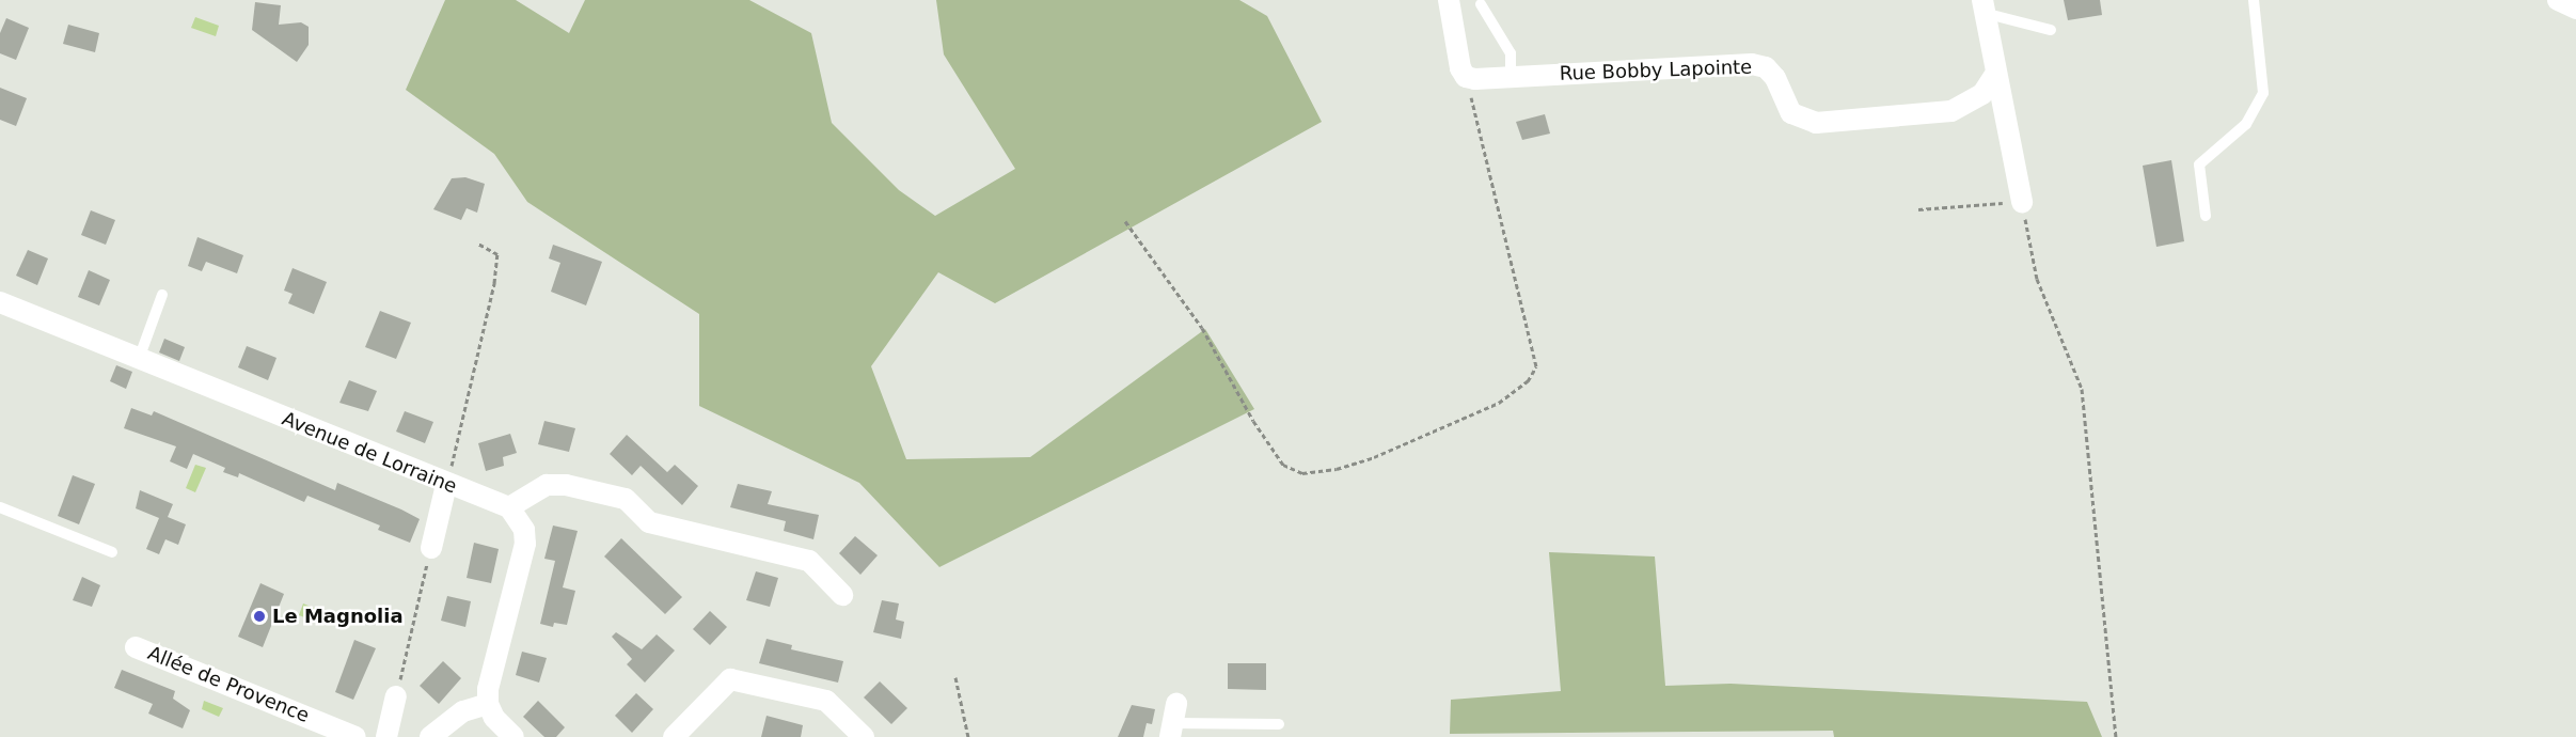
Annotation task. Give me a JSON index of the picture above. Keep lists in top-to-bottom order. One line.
{"streets":{"street":["Rue Bobby Lapointe","Avenue de Lorraine","Allée de Provence"]},"places":["Le Magnolia"]}
